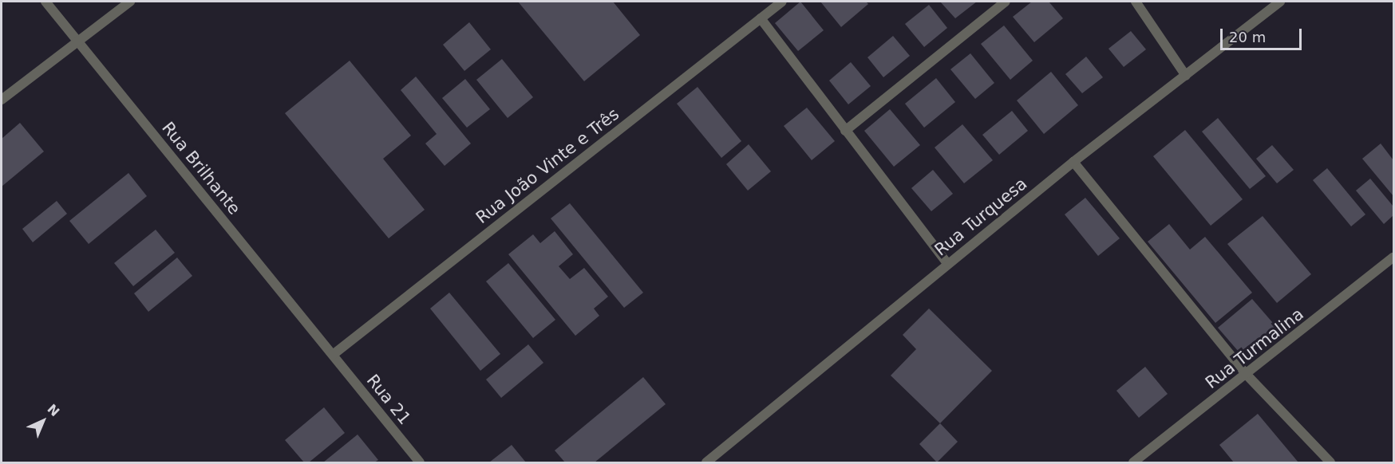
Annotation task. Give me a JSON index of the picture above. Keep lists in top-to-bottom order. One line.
{"streets":{"street":["Rua João Vinte e Três","Rua Brilhante","Rua Turquesa","Rua Turmalina","Rua 21"]},"crossings":[["Rua João Vinte e Três","Rua Brilhante"],["Rua João Vinte e Três","Rua 21"],["Rua Brilhante","Rua 21"]],"scale_bar":"20 m","north":"top right"}
